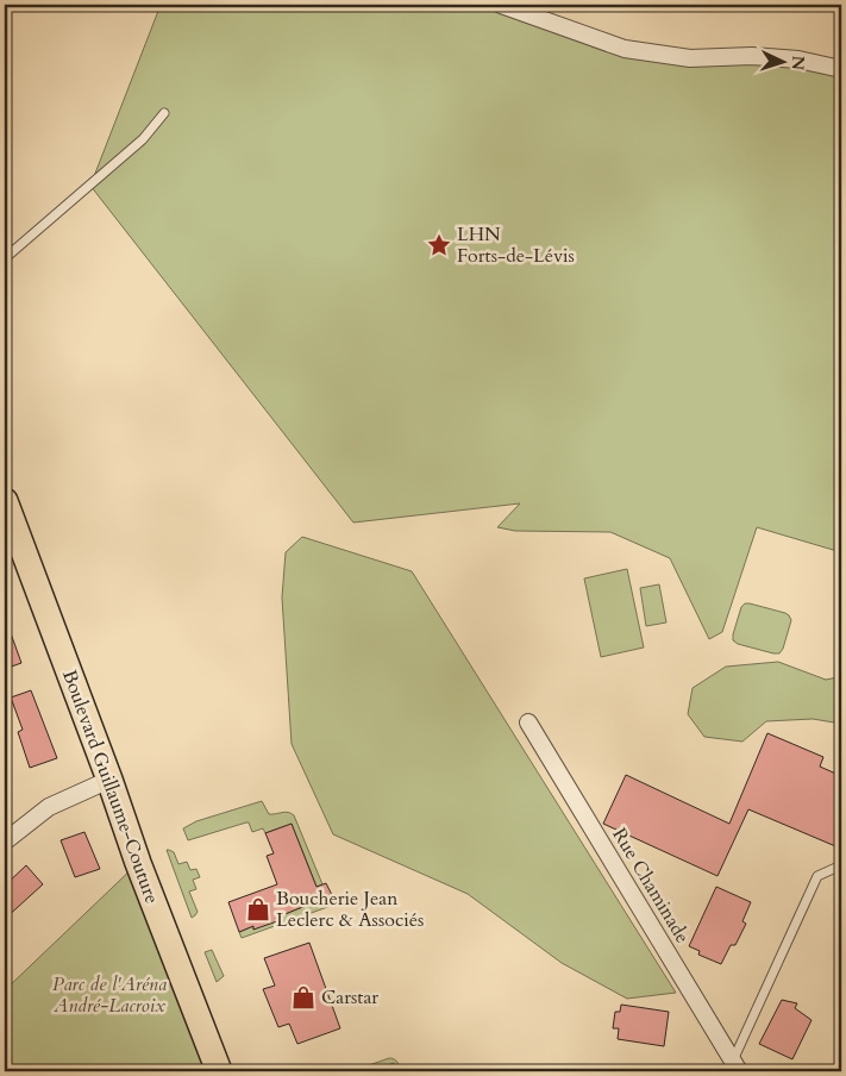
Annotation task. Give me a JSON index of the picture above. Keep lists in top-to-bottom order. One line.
{"streets":{"main road":["Boulevard Guillaume-Couture"],"street":["Rue Chaminade"]},"parks":["Parc de l'Aréna André-Lacroix"],"places":{"place":["LHN Forts-de-Lévis"],"shop":["Boucherie Jean Leclerc & Associés","Carstar"]},"north":"right"}
